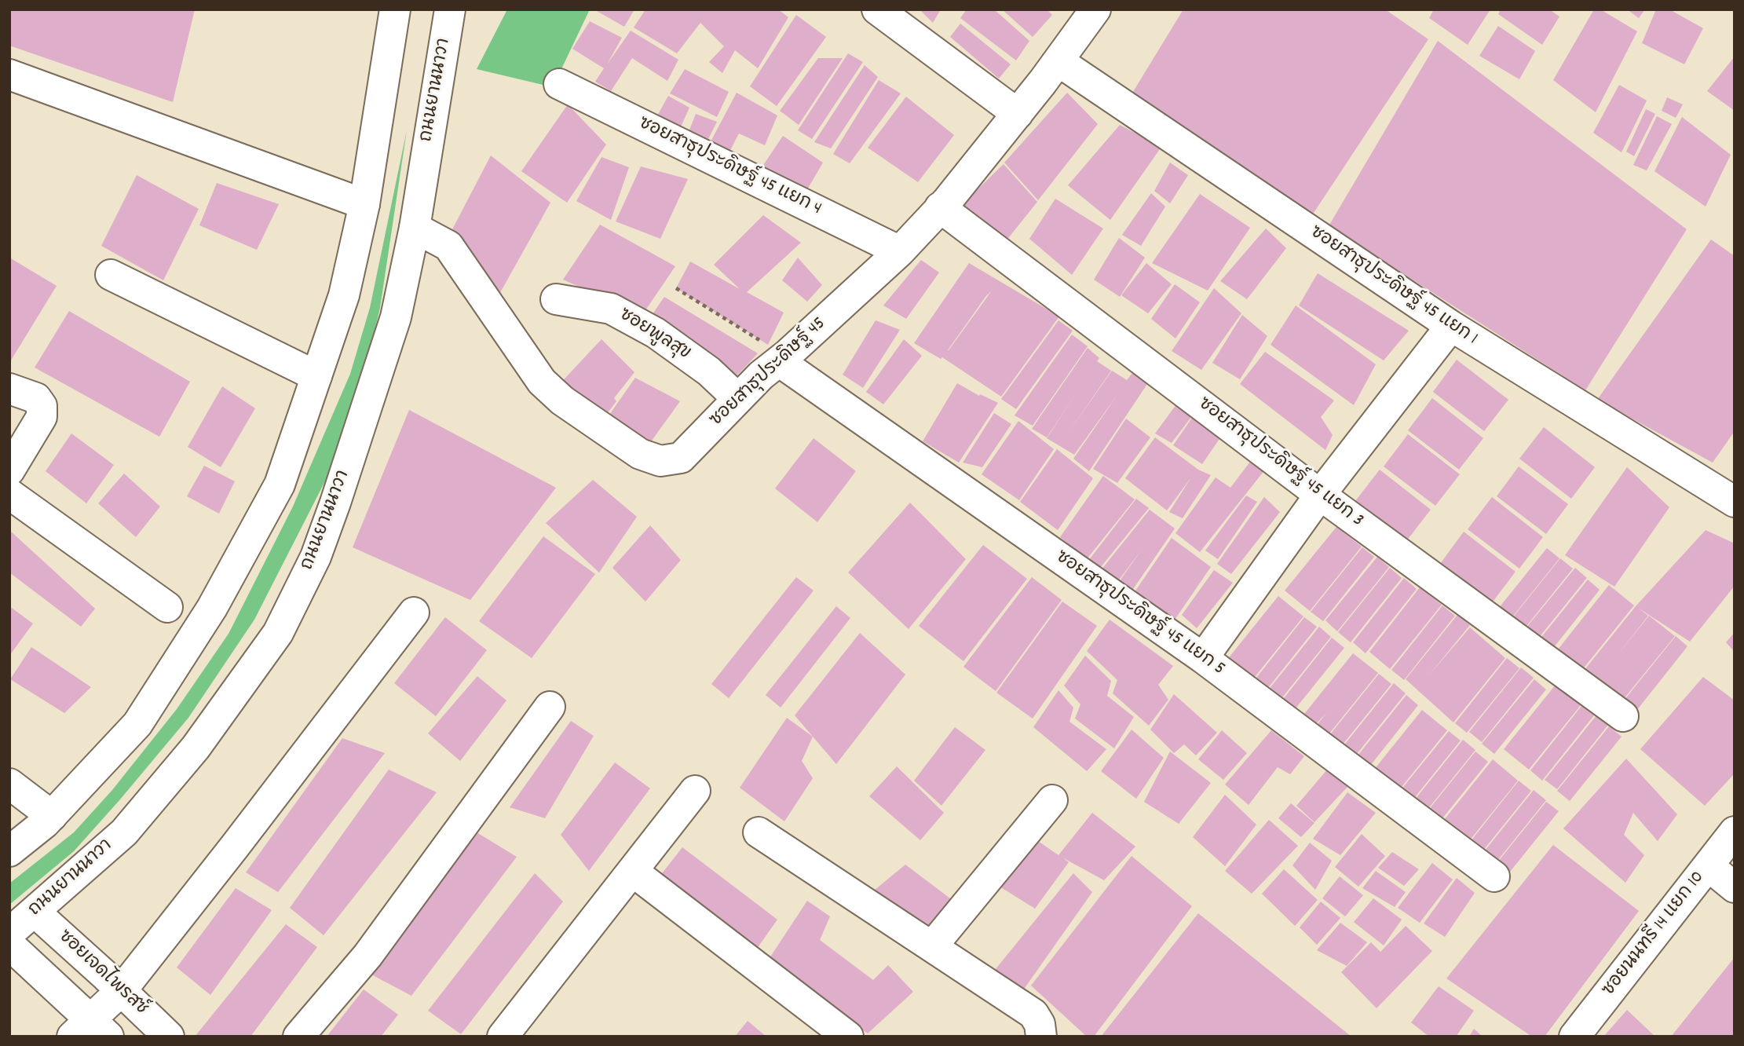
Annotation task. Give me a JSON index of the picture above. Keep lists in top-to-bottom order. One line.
{"streets":{"street":["ถนนยานนาวา","ซอยสาธุประดิษฐ์ 45 แยก 4","ซอยสาธุประดิษฐ์ 45 แยก 1","ซอยพูลสุข","ซอยสาธุประดิษฐ์ 45","ซอยสาธุประดิษฐ์ 45 แยก 3","ซอยสาธุประดิษฐ์ 45 แยก 5","ซอยนนทรี 14 แยก 10","ซอยเจดไพรสซ์"]},"crossings":[["ถนนยานนาวา","ซอยสาธุประดิษฐ์ 45"],["ถนนยานนาวา","ซอยเจดไพรสซ์"],["ซอยสาธุประดิษฐ์ 45 แยก 4","ซอยสาธุประดิษฐ์ 45"],["ซอยสาธุประดิษฐ์ 45 แยก 1","ซอยสาธุประดิษฐ์ 45"],["ซอยพูลสุข","ซอยสาธุประดิษฐ์ 45"],["ซอยสาธุประดิษฐ์ 45","ซอยสาธุประดิษฐ์ 45 แยก 3"],["ซอยสาธุประดิษฐ์ 45","ซอยสาธุประดิษฐ์ 45 แยก 5"]]}
